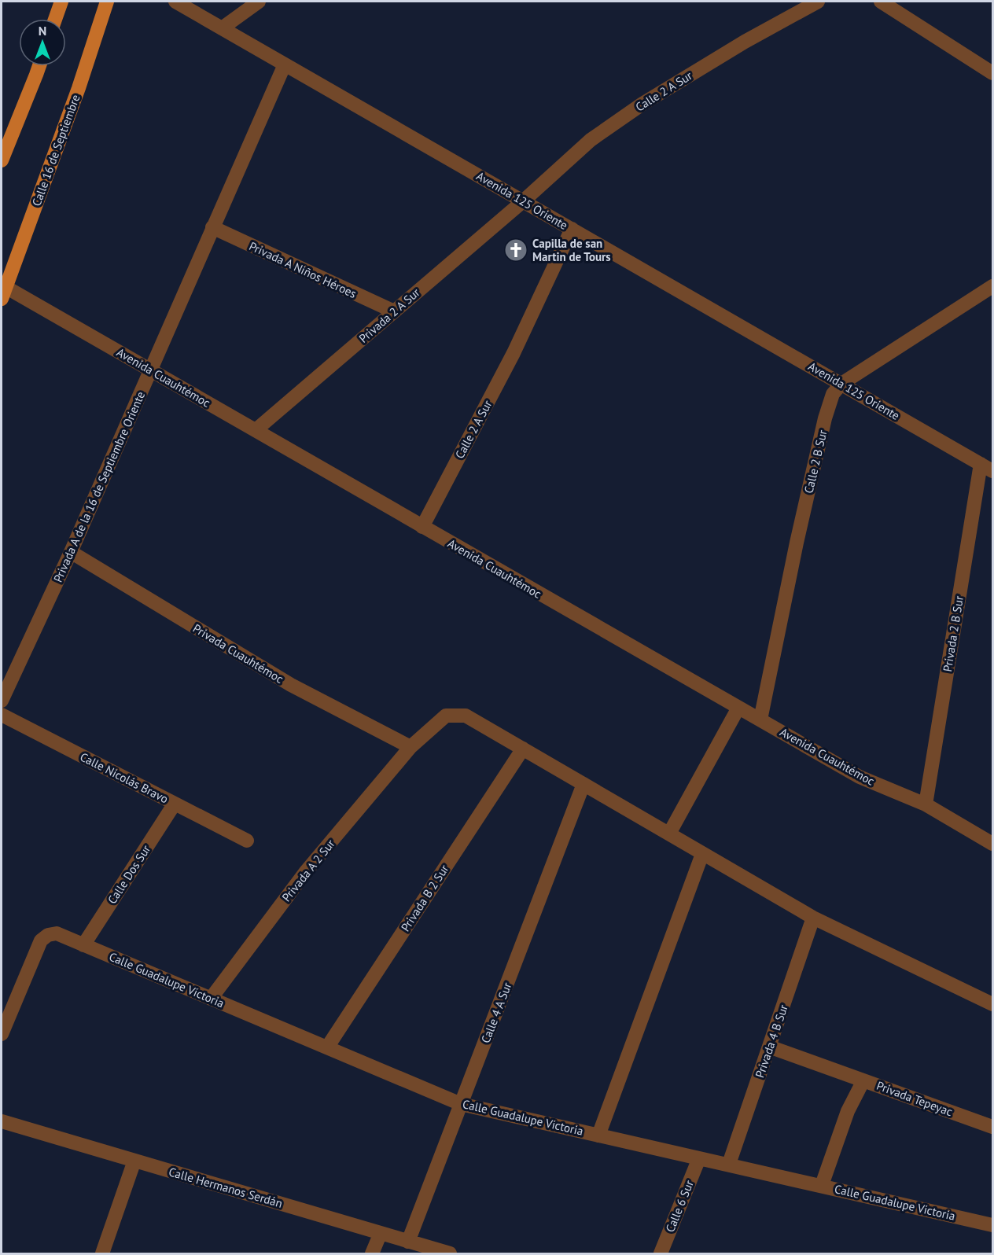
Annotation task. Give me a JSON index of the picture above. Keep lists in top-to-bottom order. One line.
{"streets":{"main road":["Calle 16 de Septiembre"],"street":["Calle 2 A Sur","Avenida 125 Oriente","Privada A Niños Héroes","Privada 2 A Sur","Avenida Cuauhtémoc","Calle 2 B Sur","Privada A de la 16 de Septiembre Oriente","Privada 2 B Sur","Privada Cuauhtémoc","Calle Nicolás Bravo","Privada A 2 Sur","Calle Dos Sur","Privada B 2 Sur","Calle Guadalupe Victoria","Calle 4 A Sur","Privada 4 B Sur","Privada Tepeyac","Calle Hermanos Serdán","Calle 6 Sur"]},"crossings":[["Calle 2 A Sur","Avenida 125 Oriente"],["Calle 2 A Sur","Privada 2 A Sur"],["Calle 2 A Sur","Avenida Cuauhtémoc"],["Calle 16 de Septiembre","Avenida Cuauhtémoc"],["Avenida 125 Oriente","Privada 2 A Sur"],["Avenida 125 Oriente","Calle 2 B Sur"],["Avenida 125 Oriente","Privada A de la 16 de Septiembre Oriente"],["Avenida 125 Oriente","Privada 2 B Sur"],["Privada A Niños Héroes","Privada 2 A Sur"],["Privada A Niños Héroes","Privada A de la 16 de Septiembre Oriente"],["Privada 2 A Sur","Avenida Cuauhtémoc"],["Avenida Cuauhtémoc","Calle 2 B Sur"],["Avenida Cuauhtémoc","Privada A de la 16 de Septiembre Oriente"],["Avenida Cuauhtémoc","Privada 2 B Sur"],["Privada A de la 16 de Septiembre Oriente","Privada Cuauhtémoc"],["Privada Cuauhtémoc","Privada A 2 Sur"],["Calle Nicolás Bravo","Calle Dos Sur"],["Privada A 2 Sur","Calle Guadalupe Victoria"],["Calle Dos Sur","Calle Guadalupe Victoria"],["Privada B 2 Sur","Calle Guadalupe Victoria"],["Calle Guadalupe Victoria","Calle 4 A Sur"],["Calle Guadalupe Victoria","Privada 4 B Sur"],["Calle Guadalupe Victoria","Privada Tepeyac"],["Calle Guadalupe Victoria","Calle 6 Sur"],["Calle 4 A Sur","Calle Hermanos Serdán"]],"places":{"church":["Capilla de san Martin de Tours"]},"north":"top"}
